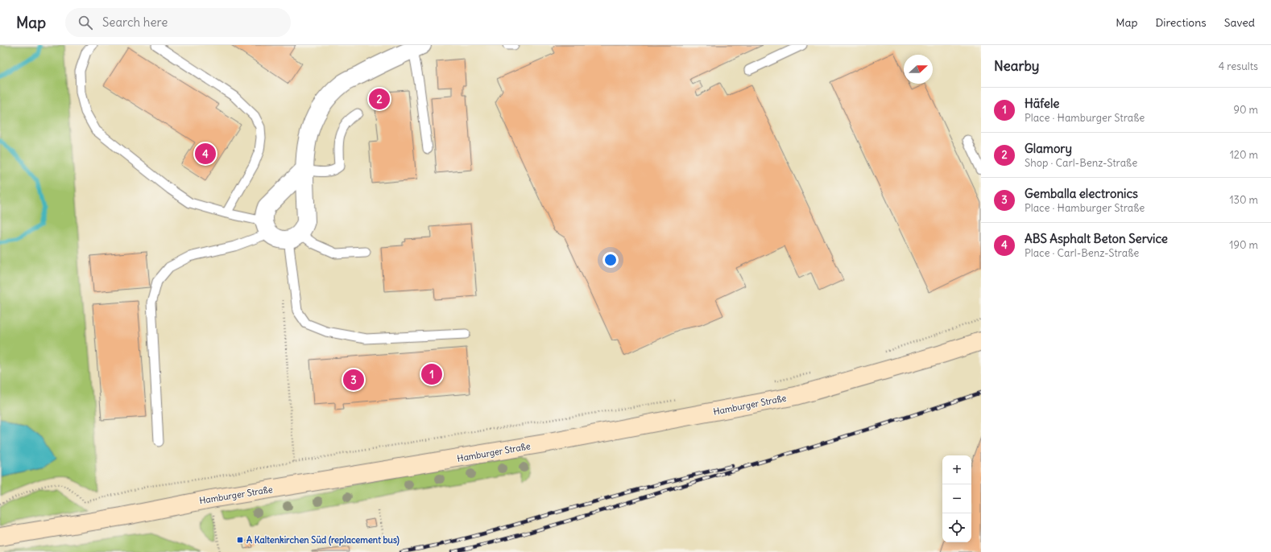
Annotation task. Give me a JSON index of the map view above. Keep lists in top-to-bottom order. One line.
{"streets":{"main road":["Hamburger Straße"]},"places":{"transit":["A Kaltenkirchen Süd (replacement bus)"]},"north":"right","page":{"header":"Map","search":"Search here","nav":["Map","Directions","Saved"],"heading":["Nearby","4 results"],"pins":["2","4","1","3"],"list":[{"mark":"1","name":"Häfele","note":"Place · Hamburger Straße","value":"90 m"},{"mark":"2","name":"Glamory","note":"Shop · Carl-Benz-Straße","value":"120 m"},{"mark":"3","name":"Gemballa electronics","note":"Place · Hamburger Straße","value":"130 m"},{"mark":"4","name":"ABS Asphalt Beton Service","note":"Place · Carl-Benz-Straße","value":"190 m"}],"map_buttons":["+","−"]}}
